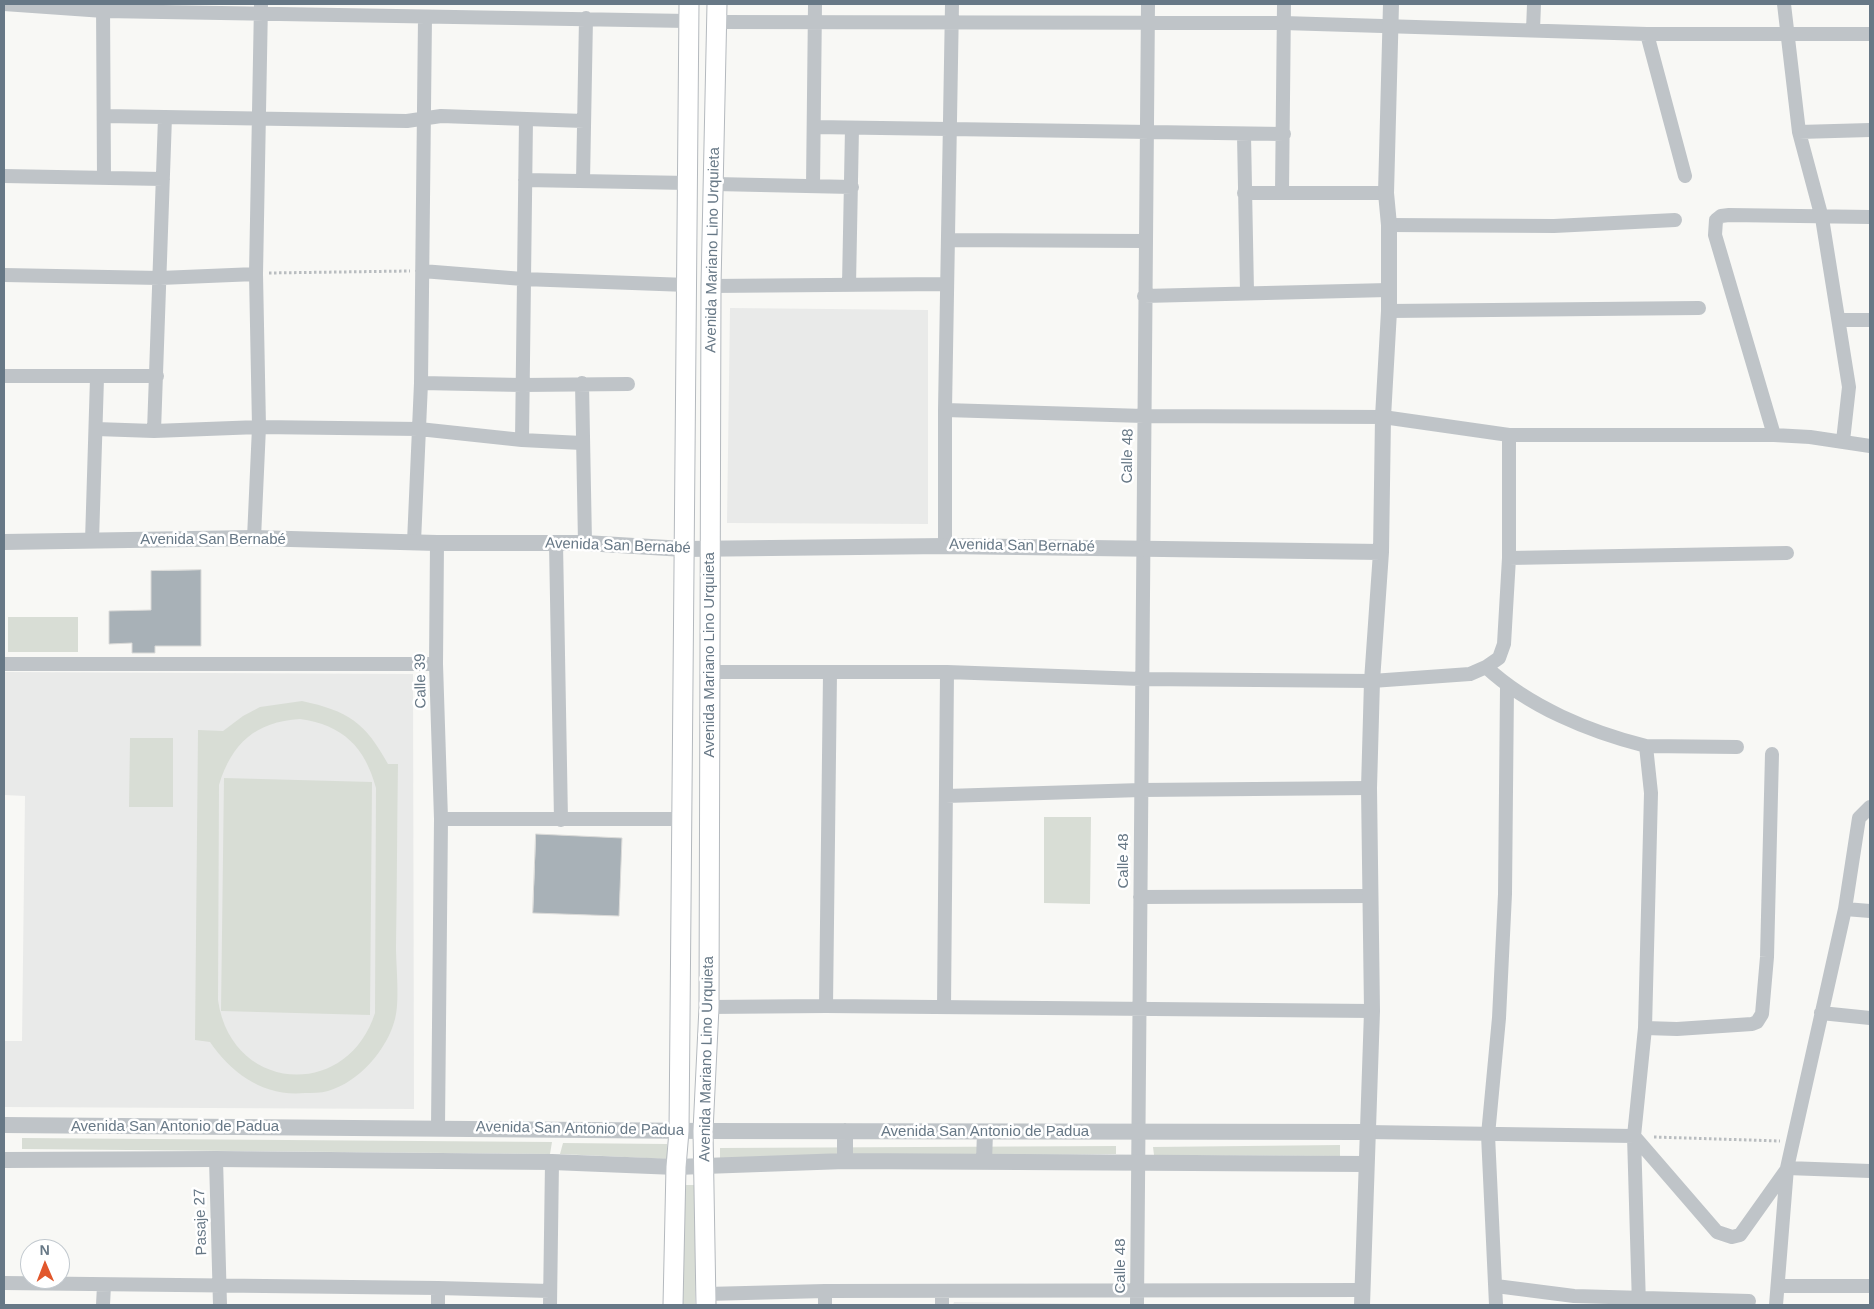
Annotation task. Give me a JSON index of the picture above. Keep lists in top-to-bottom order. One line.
{"streets":{"main road":["Avenida Mariano Lino Urquieta"],"street":["Calle 48","Avenida San Bernabé","Calle 39","Avenida San Antonio de Padua","Pasaje 27"]},"crossings":[["Avenida Mariano Lino Urquieta","Avenida San Bernabé"],["Avenida Mariano Lino Urquieta","Avenida San Antonio de Padua"],["Calle 48","Avenida San Bernabé"],["Calle 48","Avenida San Antonio de Padua"],["Avenida San Bernabé","Calle 39"],["Calle 39","Avenida San Antonio de Padua"],["Avenida San Antonio de Padua","Pasaje 27"]],"north":"top"}
